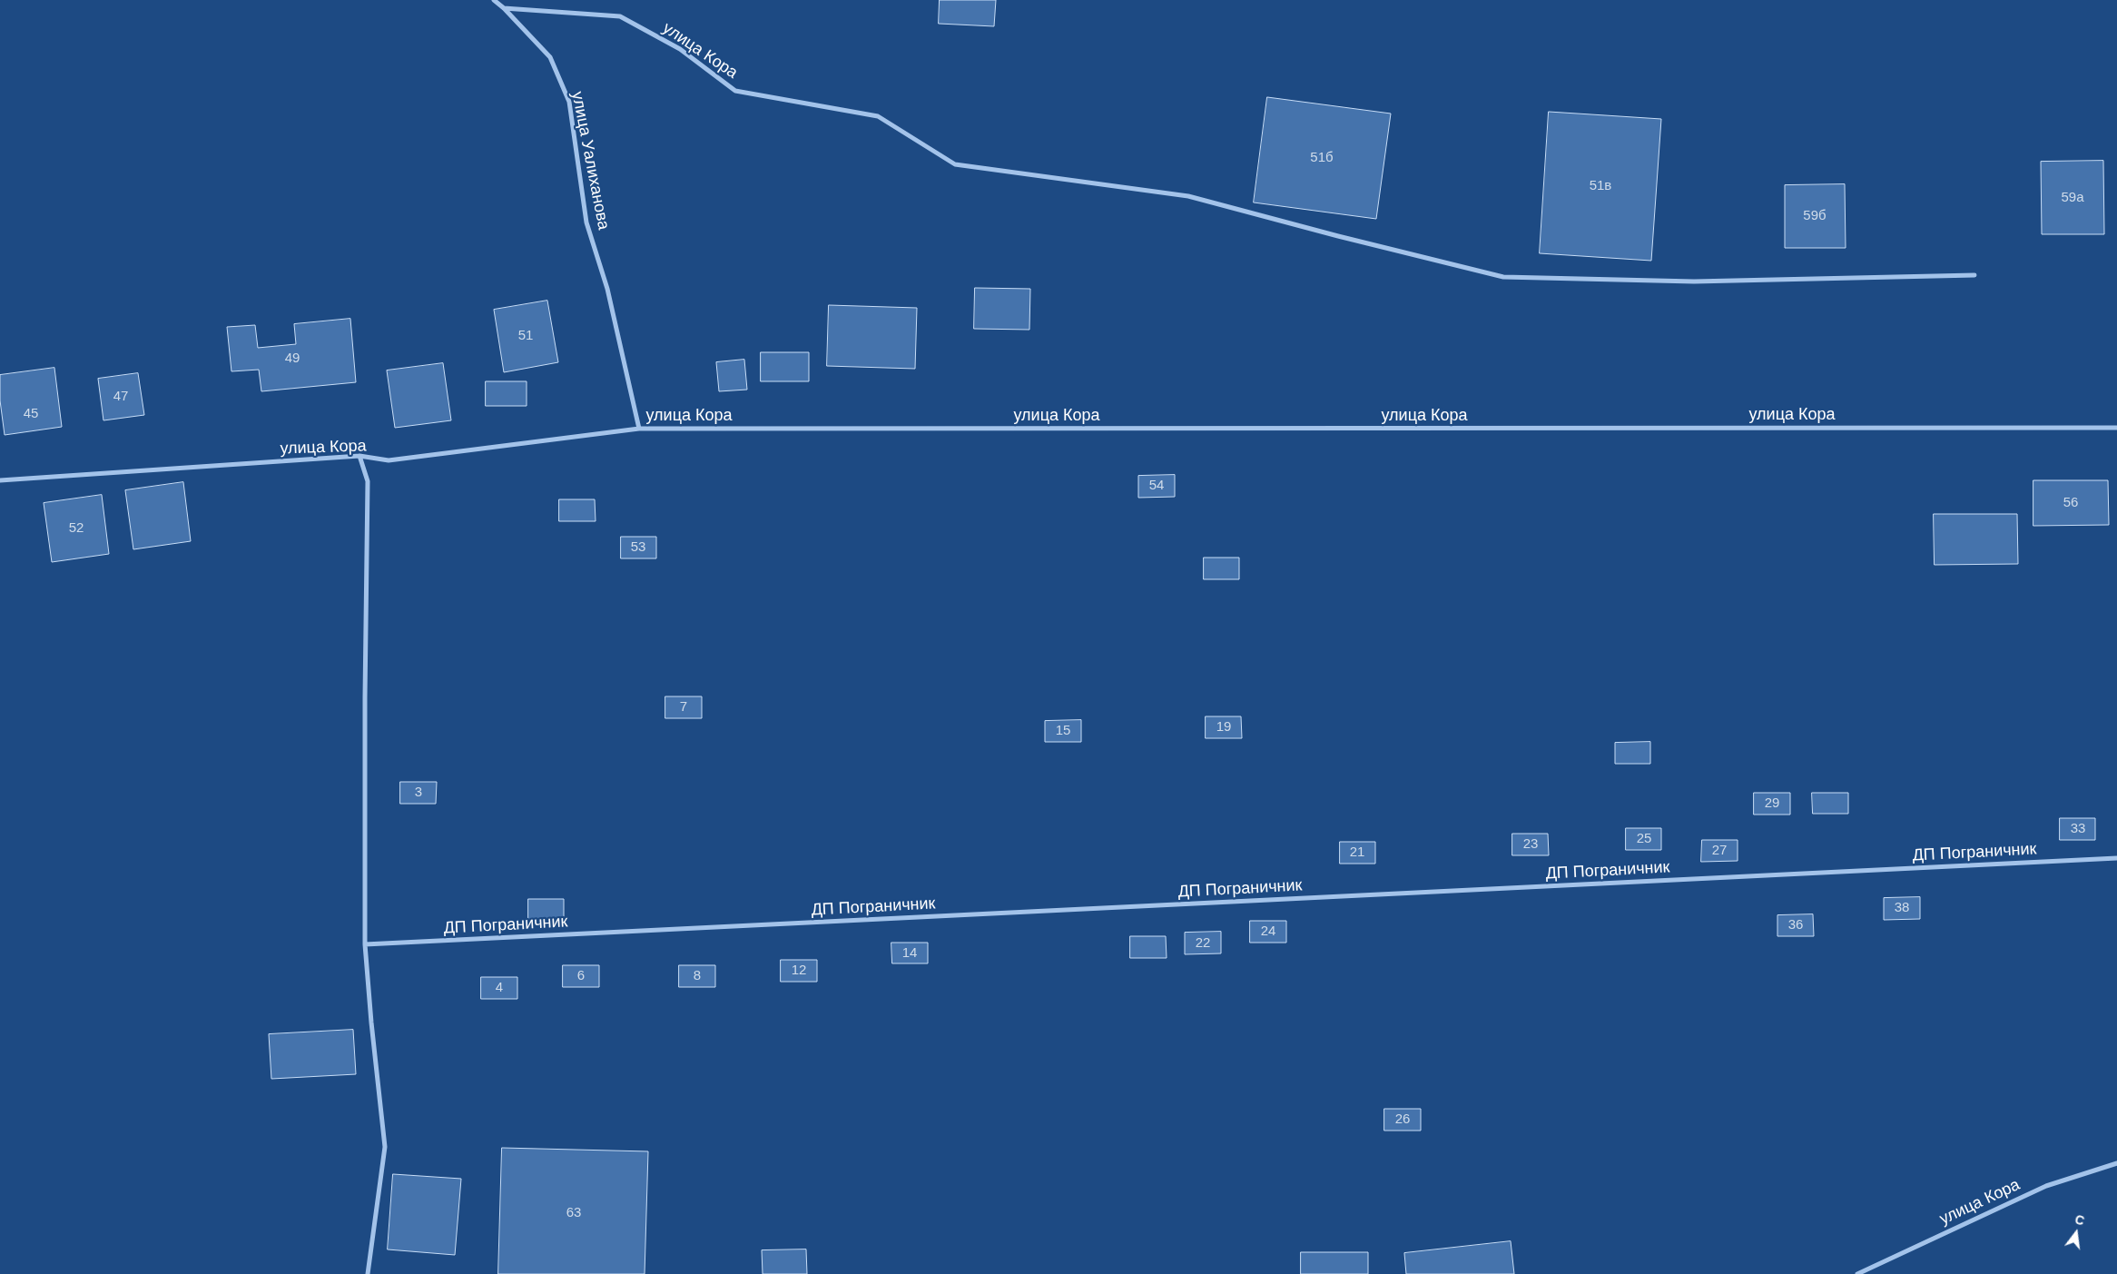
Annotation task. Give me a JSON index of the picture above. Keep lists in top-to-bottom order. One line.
{"streets":{"street":["улица Кора","улица Уалиханова","ДП Пограничник"]},"crossings":[["улица Кора","улица Уалиханова"]],"house_numbers":["51б","51в","59а","59б","51","49","47","45","54","56","52","53","7","19","15","3","29","33","25","23","27","21","38","36","24","22","14","12","6","8","4","26","63"],"north":"top"}
